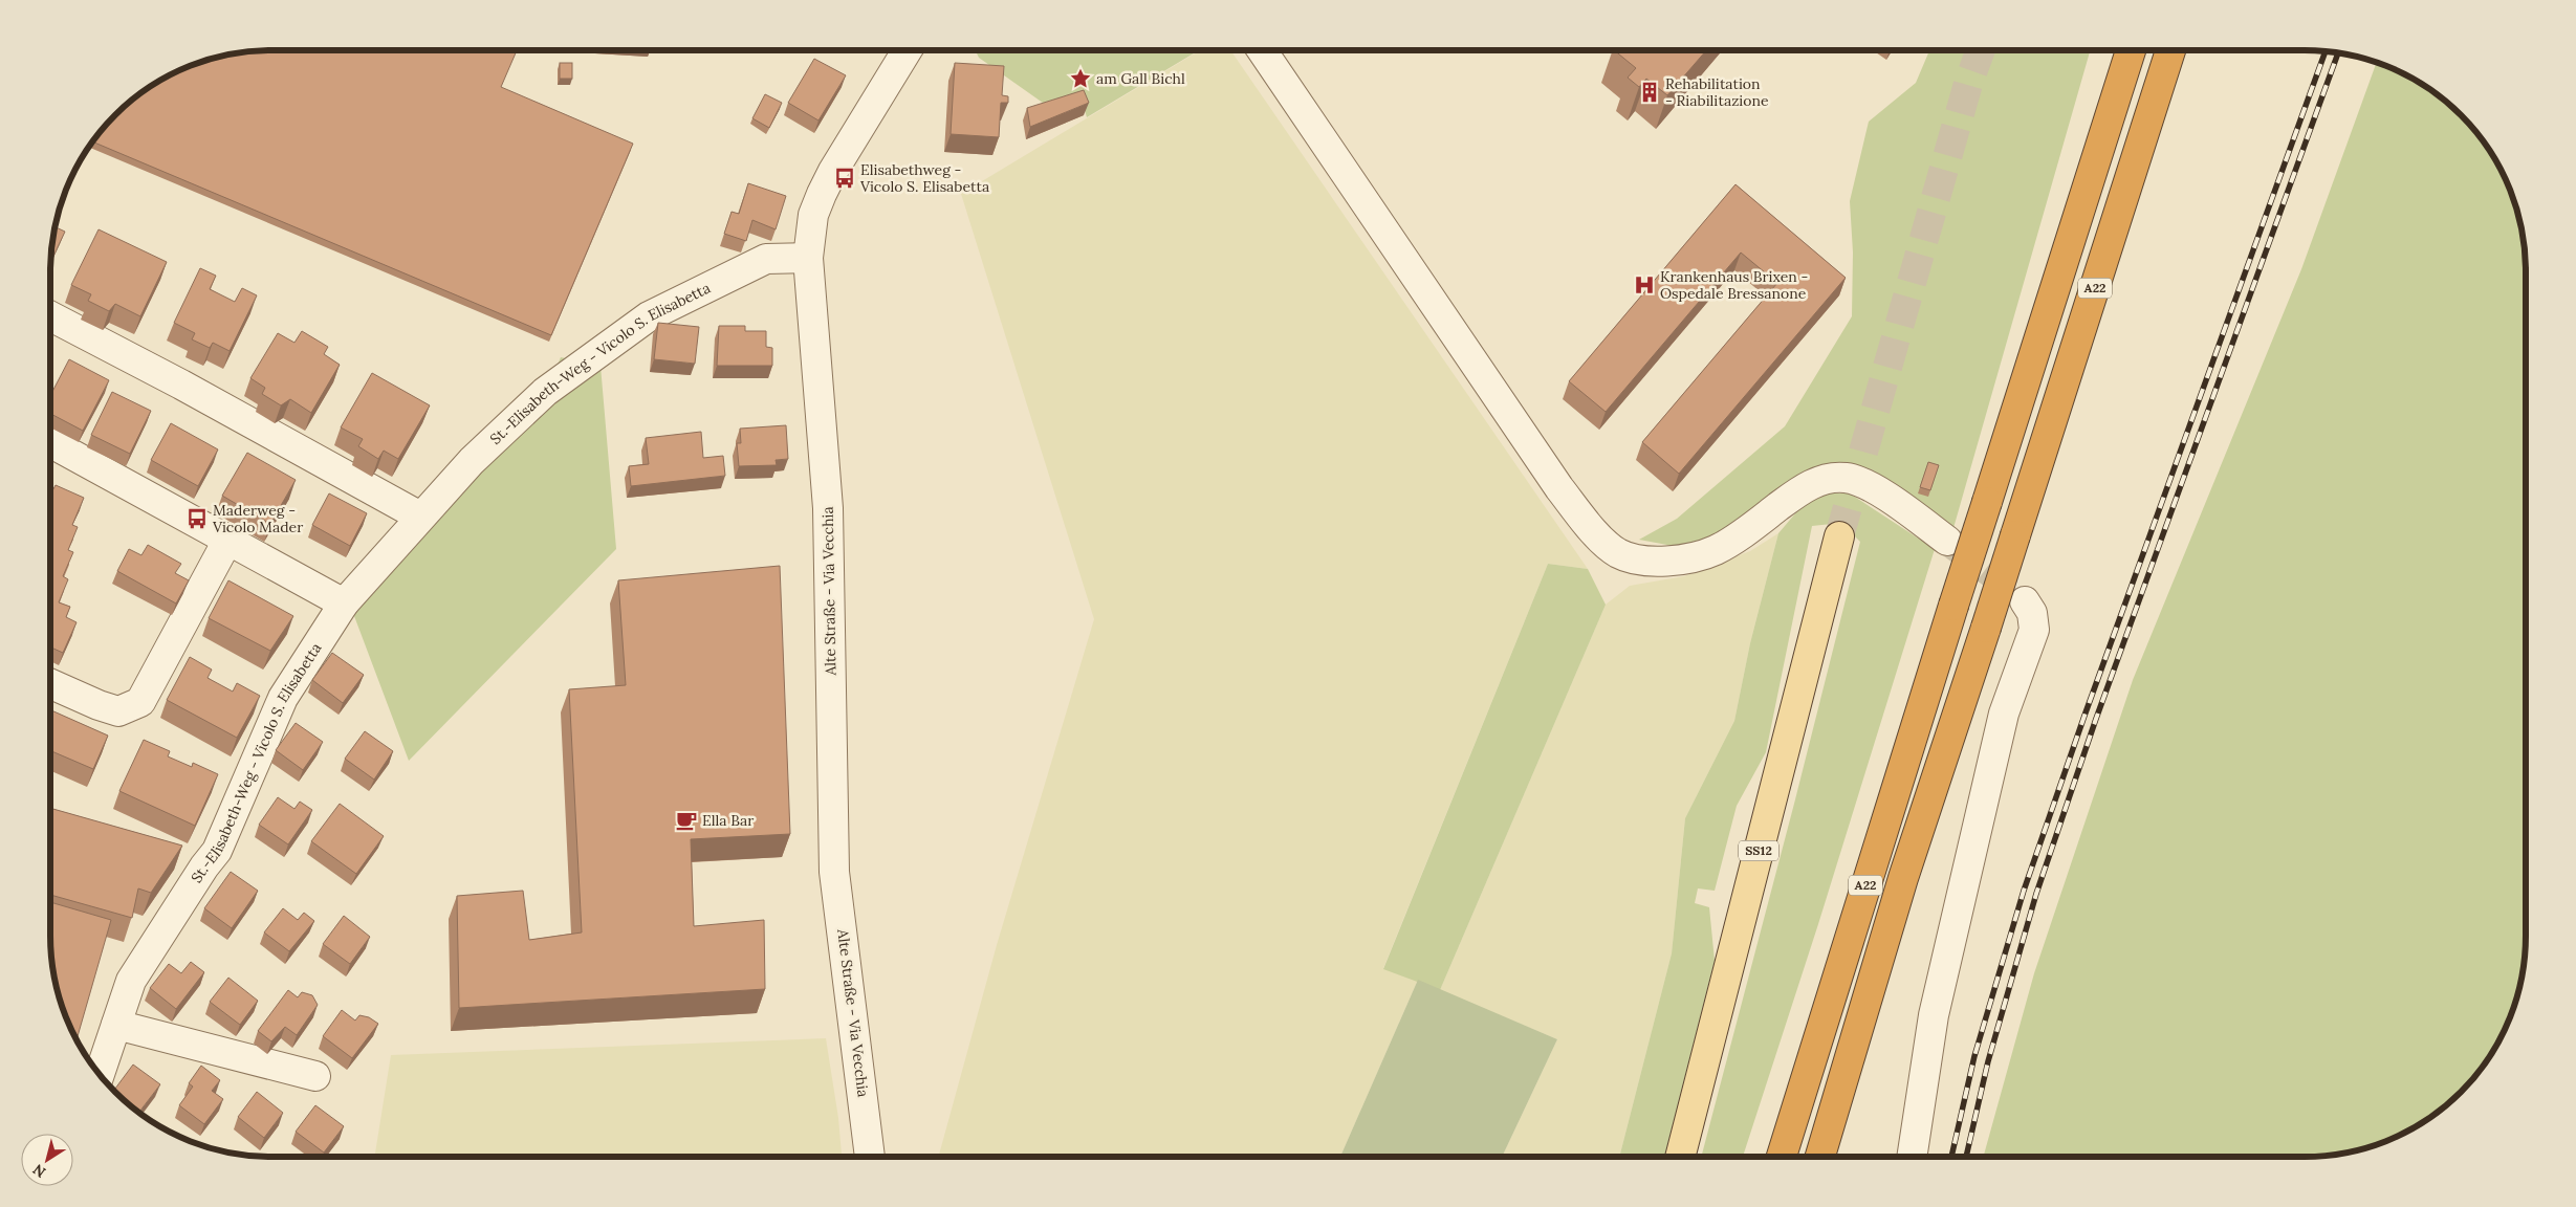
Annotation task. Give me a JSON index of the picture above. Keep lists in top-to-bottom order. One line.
{"streets":{"highway":["A22"],"main road":["SS12"],"street":["St.-Elisabeth-Weg - Vicolo S. Elisabetta","Alte Straße - Via Vecchia"]},"crossings":[["St.-Elisabeth-Weg - Vicolo S. Elisabetta","Alte Straße - Via Vecchia"]],"places":{"place":["am Gall Bichl"],"building":["Rehabilitation - Riabilitazione"],"bus stop":["Elisabethweg - Vicolo S. Elisabetta","Maderweg - Vicolo Mader"],"hospital":["Krankenhaus Brixen - Ospedale Bressanone"],"cafe":["Ella Bar"]},"north":"bottom left"}
